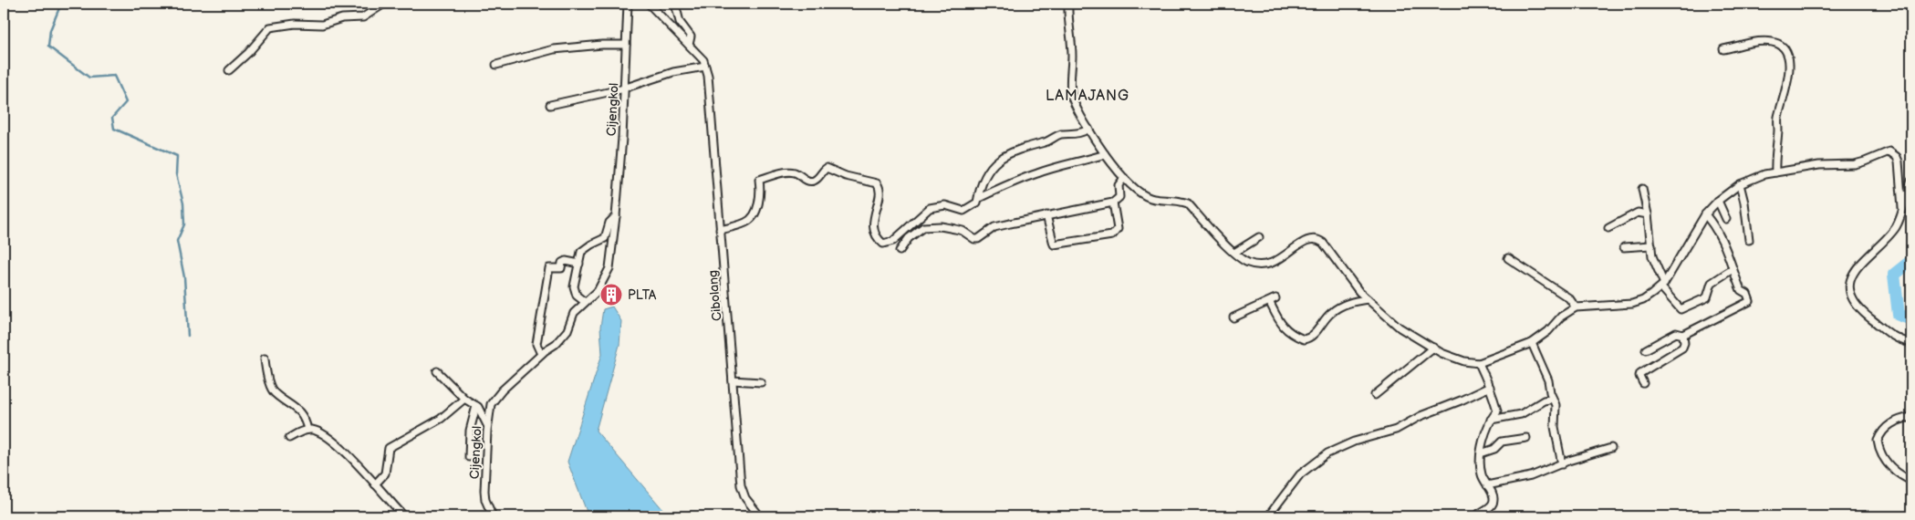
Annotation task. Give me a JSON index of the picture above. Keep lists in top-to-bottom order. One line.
{"streets":{"street":["Cijengkol","Cibolang"]},"districts":["LAMAJANG"],"places":{"building":["PLTA"]}}
